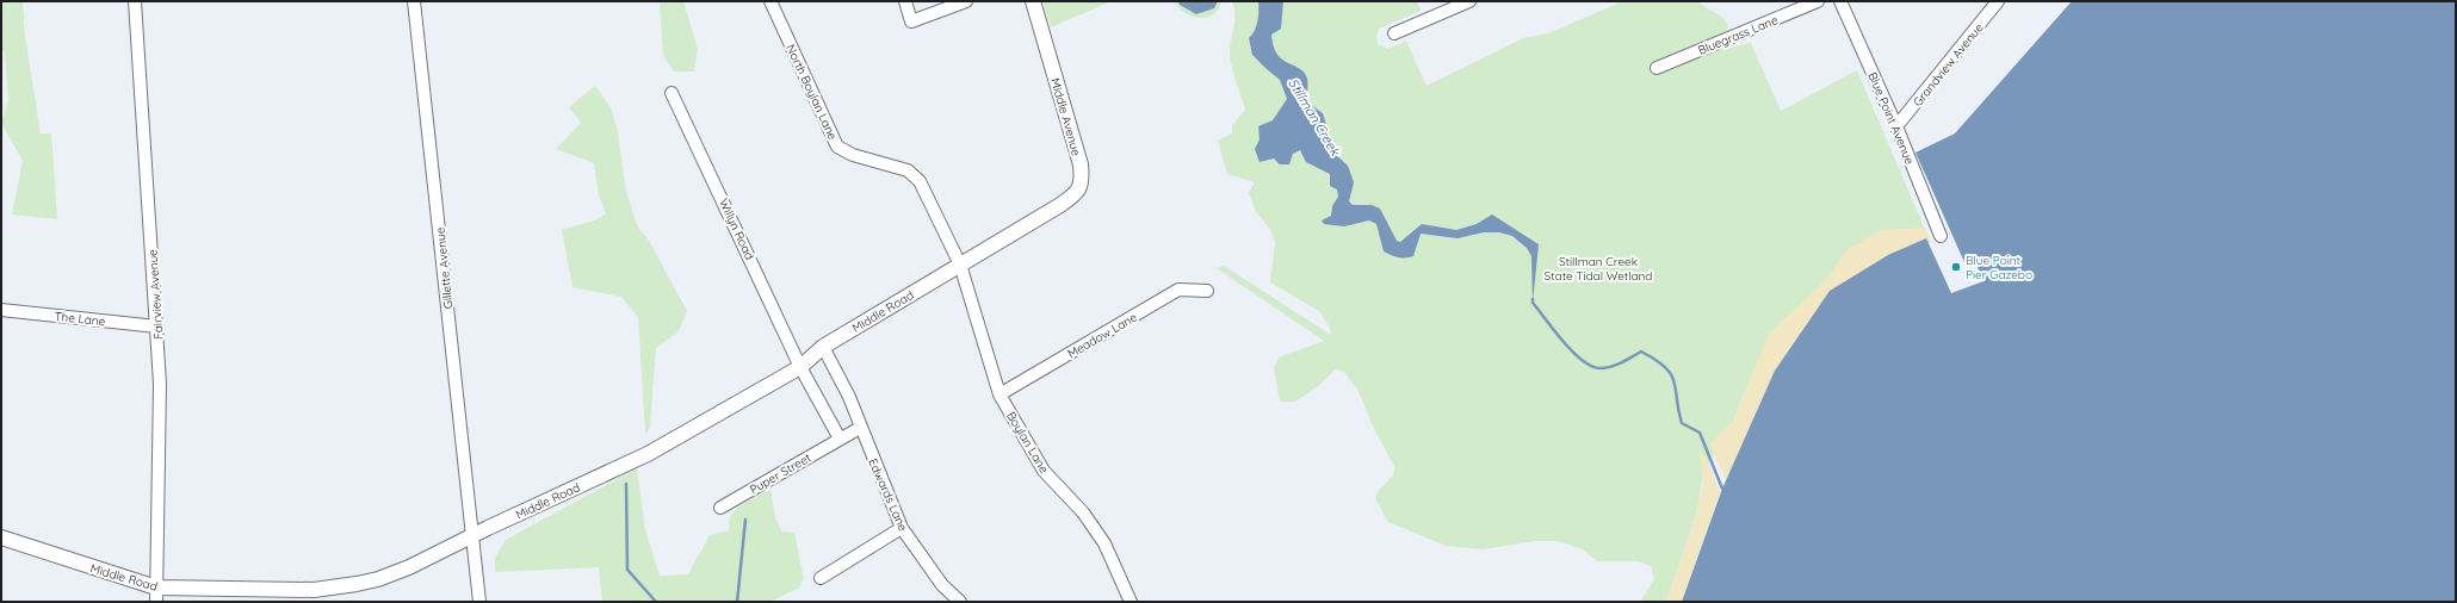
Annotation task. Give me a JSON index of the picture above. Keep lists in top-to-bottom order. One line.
{"streets":{"main road":["Middle Avenue","Middle Road"],"street":["Bluegrass Lane","Grandview Avenue","North Boylan Lane","Blue Point Avenue","Willyn Road","Gillette Avenue","Fairview Avenue","The Lane","Meadow Lane","Boylan Lane","Puper Street","Edwards Lane"]},"crossings":[["Grandview Avenue","Blue Point Avenue"],["North Boylan Lane","Middle Road"],["North Boylan Lane","Boylan Lane"],["Middle Avenue","Middle Road"],["Willyn Road","Middle Road"],["Willyn Road","Puper Street"],["Gillette Avenue","Middle Road"],["Fairview Avenue","Middle Road"],["Fairview Avenue","The Lane"],["Middle Road","Boylan Lane"],["Middle Road","Edwards Lane"],["Meadow Lane","Boylan Lane"]],"water":["Stillman Creek"],"parks":["Stillman Creek State Tidal Wetland"],"places":["Blue Point Pier Gazebo"]}
